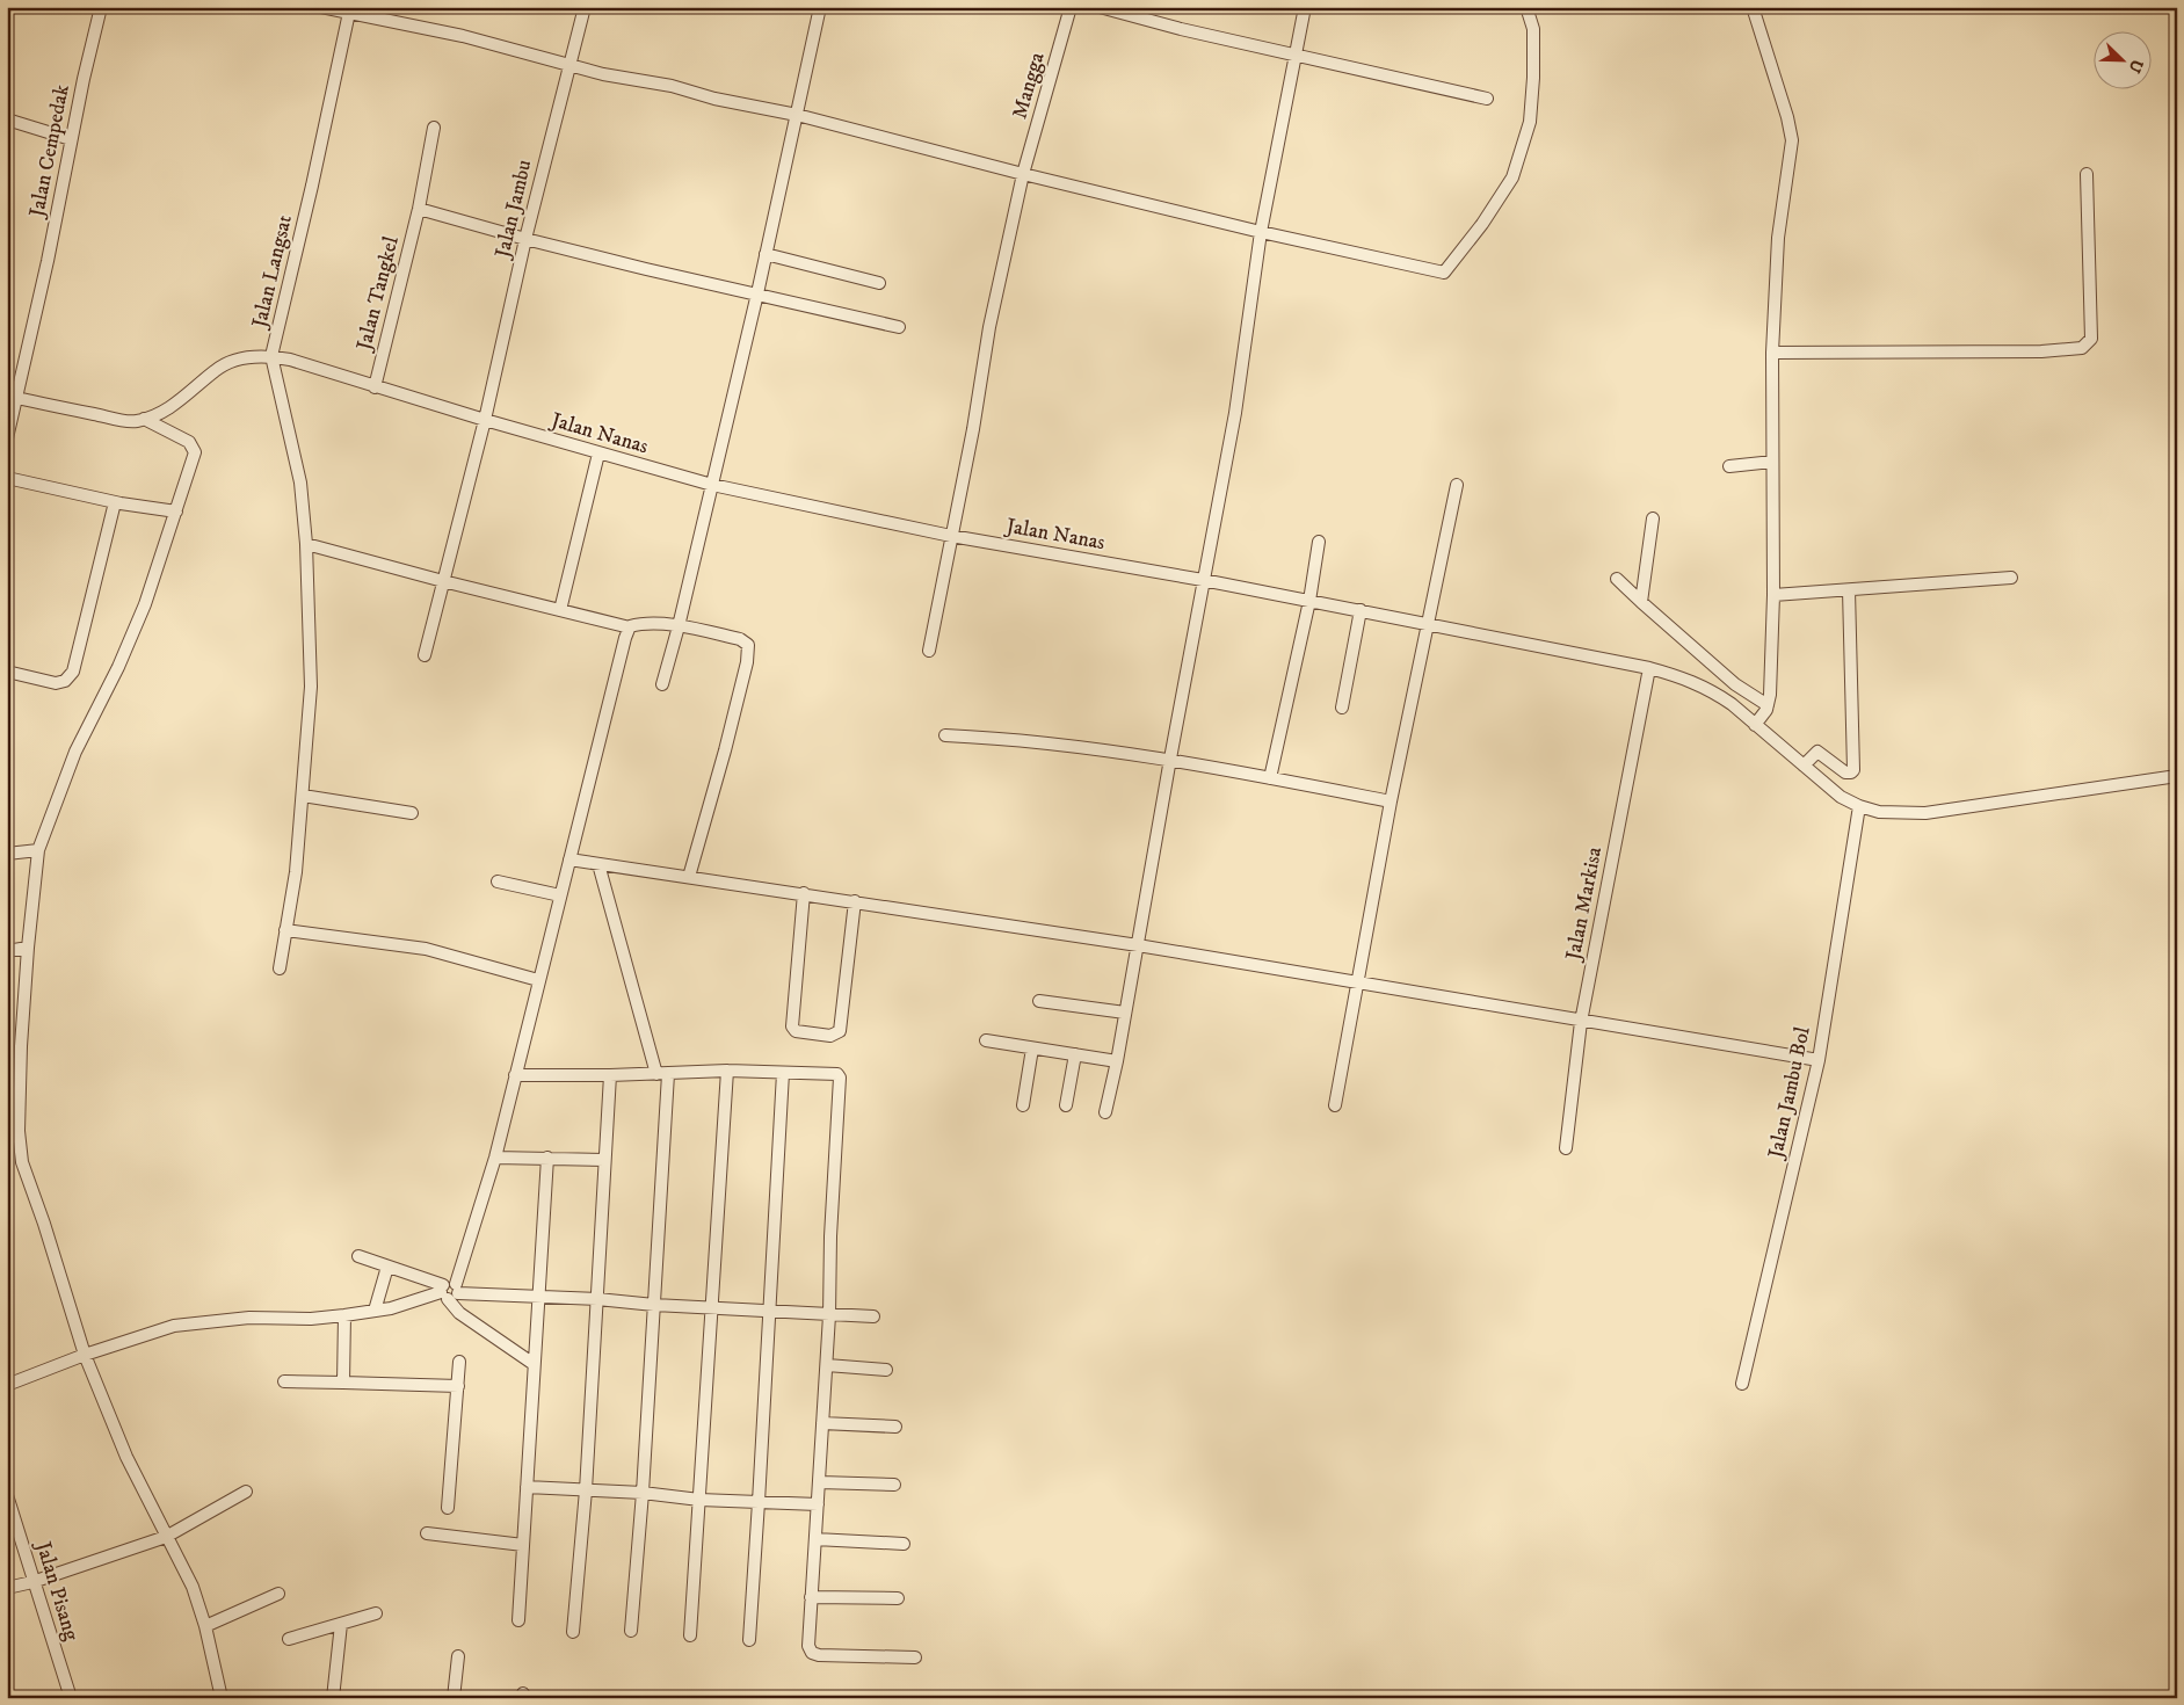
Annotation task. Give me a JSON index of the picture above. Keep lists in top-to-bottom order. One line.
{"streets":{"street":["Mangga","Jalan Cempedak","Jalan Jambu","Jalan Langsat","Jalan Tangkel","Jalan Nanas","Jalan Markisa","Jalan Jambu Bol","Jalan Pisang"]},"crossings":[["Mangga","Jalan Nanas"],["Jalan Cempedak","Jalan Nanas"],["Jalan Jambu","Jalan Nanas"],["Jalan Langsat","Jalan Nanas"],["Jalan Tangkel","Jalan Nanas"],["Jalan Nanas","Jalan Markisa"]],"north":"bottom right"}
